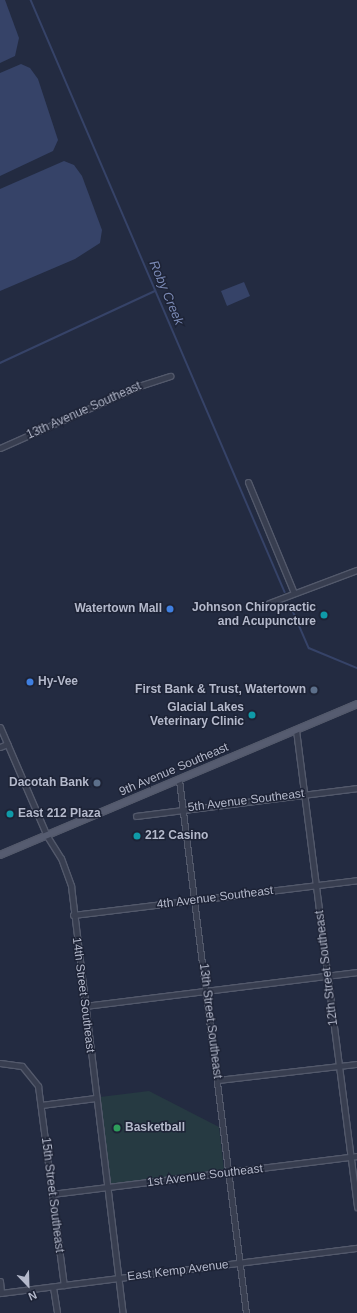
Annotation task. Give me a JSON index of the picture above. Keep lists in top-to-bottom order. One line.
{"streets":{"main road":["9th Avenue Southeast"],"street":["13th Avenue Southeast","5th Avenue Southeast","4th Avenue Southeast","12th Street Southeast","14th Street Southeast","13th Street Southeast","1st Avenue Southeast","15th Street Southeast","East Kemp Avenue"]},"crossings":[["9th Avenue Southeast","12th Street Southeast"],["9th Avenue Southeast","14th Street Southeast"],["9th Avenue Southeast","13th Street Southeast"],["5th Avenue Southeast","12th Street Southeast"],["5th Avenue Southeast","13th Street Southeast"],["4th Avenue Southeast","12th Street Southeast"],["4th Avenue Southeast","14th Street Southeast"],["4th Avenue Southeast","13th Street Southeast"],["12th Street Southeast","1st Avenue Southeast"],["14th Street Southeast","1st Avenue Southeast"],["14th Street Southeast","East Kemp Avenue"],["13th Street Southeast","1st Avenue Southeast"],["13th Street Southeast","East Kemp Avenue"],["1st Avenue Southeast","15th Street Southeast"],["15th Street Southeast","East Kemp Avenue"]],"water":["Roby Creek"],"places":["Watertown Mall","Johnson Chiropractic and Acupuncture","Hy-Vee","First Bank & Trust, Watertown","Glacial Lakes Veterinary Clinic","Dacotah Bank","East 212 Plaza","212 Casino","Basketball"],"north":"bottom right"}
